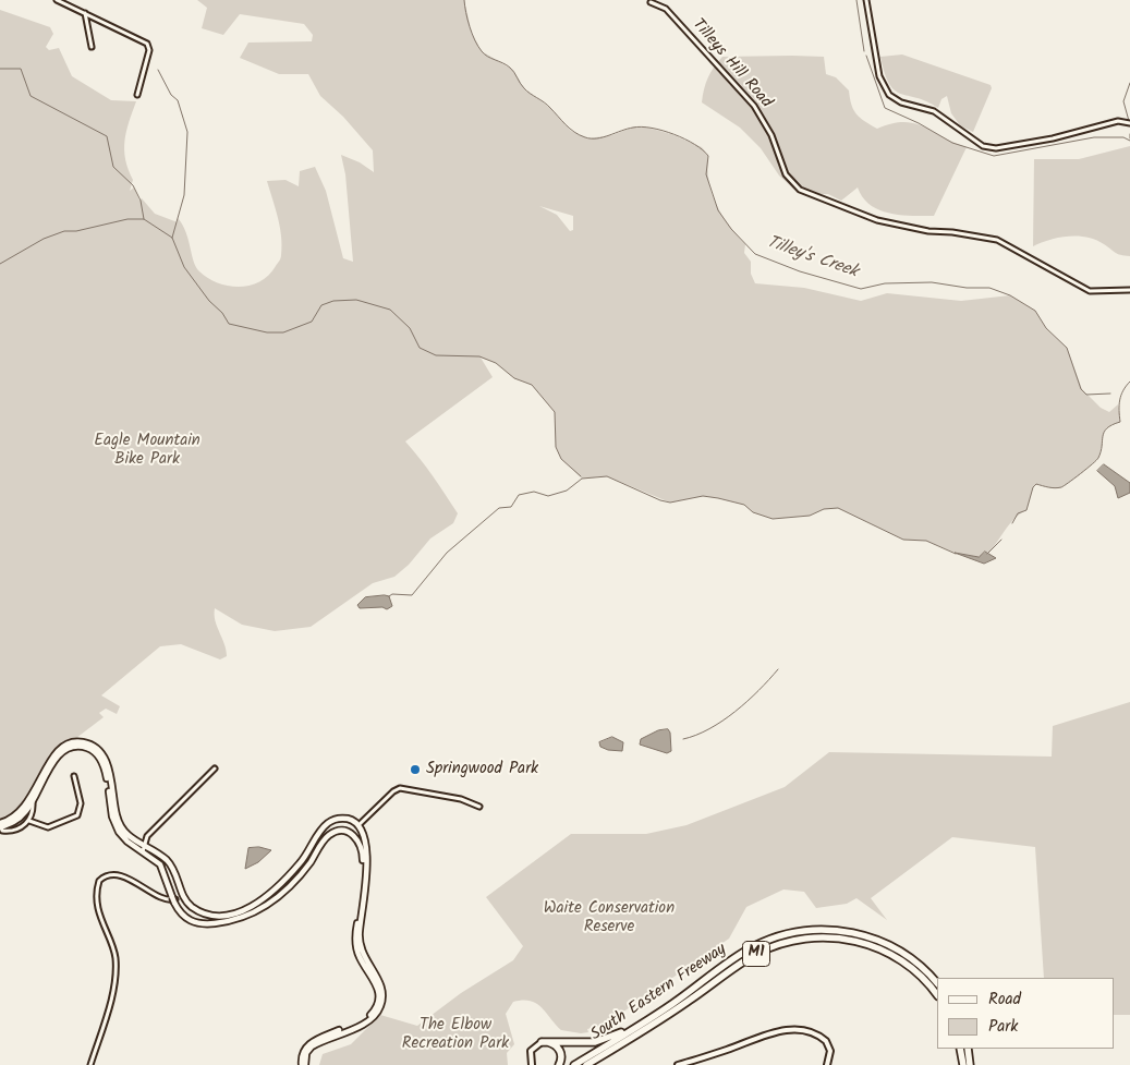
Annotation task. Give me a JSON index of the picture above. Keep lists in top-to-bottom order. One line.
{"streets":{"highway":["M1","South Eastern Freeway"],"street":["Tilleys Hill Road"]},"water":["Tilley's Creek"],"parks":["Eagle Mountain Bike Park","Waite Conservation Reserve","The Elbow Recreation Park"],"places":["Springwood Park"],"legend":["Road","Park"]}
